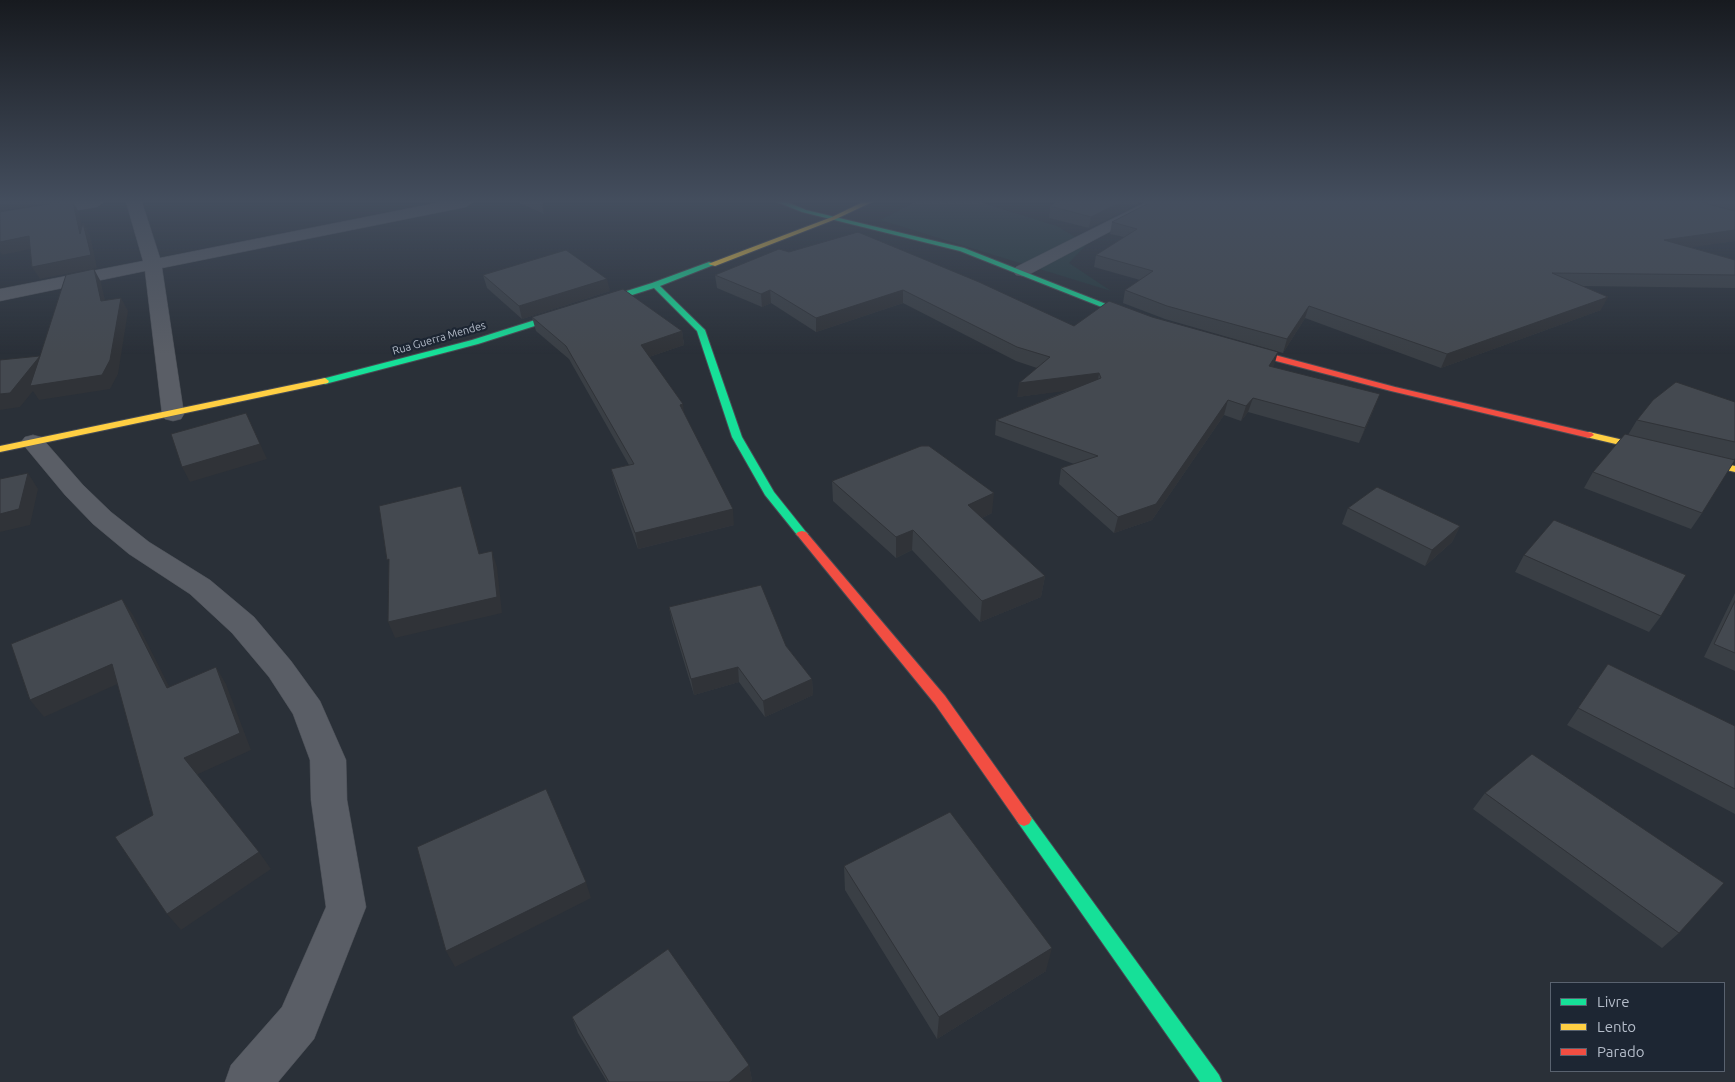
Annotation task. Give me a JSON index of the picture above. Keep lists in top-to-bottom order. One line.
{"streets":{"street":["Rua Guerra Mendes"]},"legend":["Livre","Lento","Parado"]}
